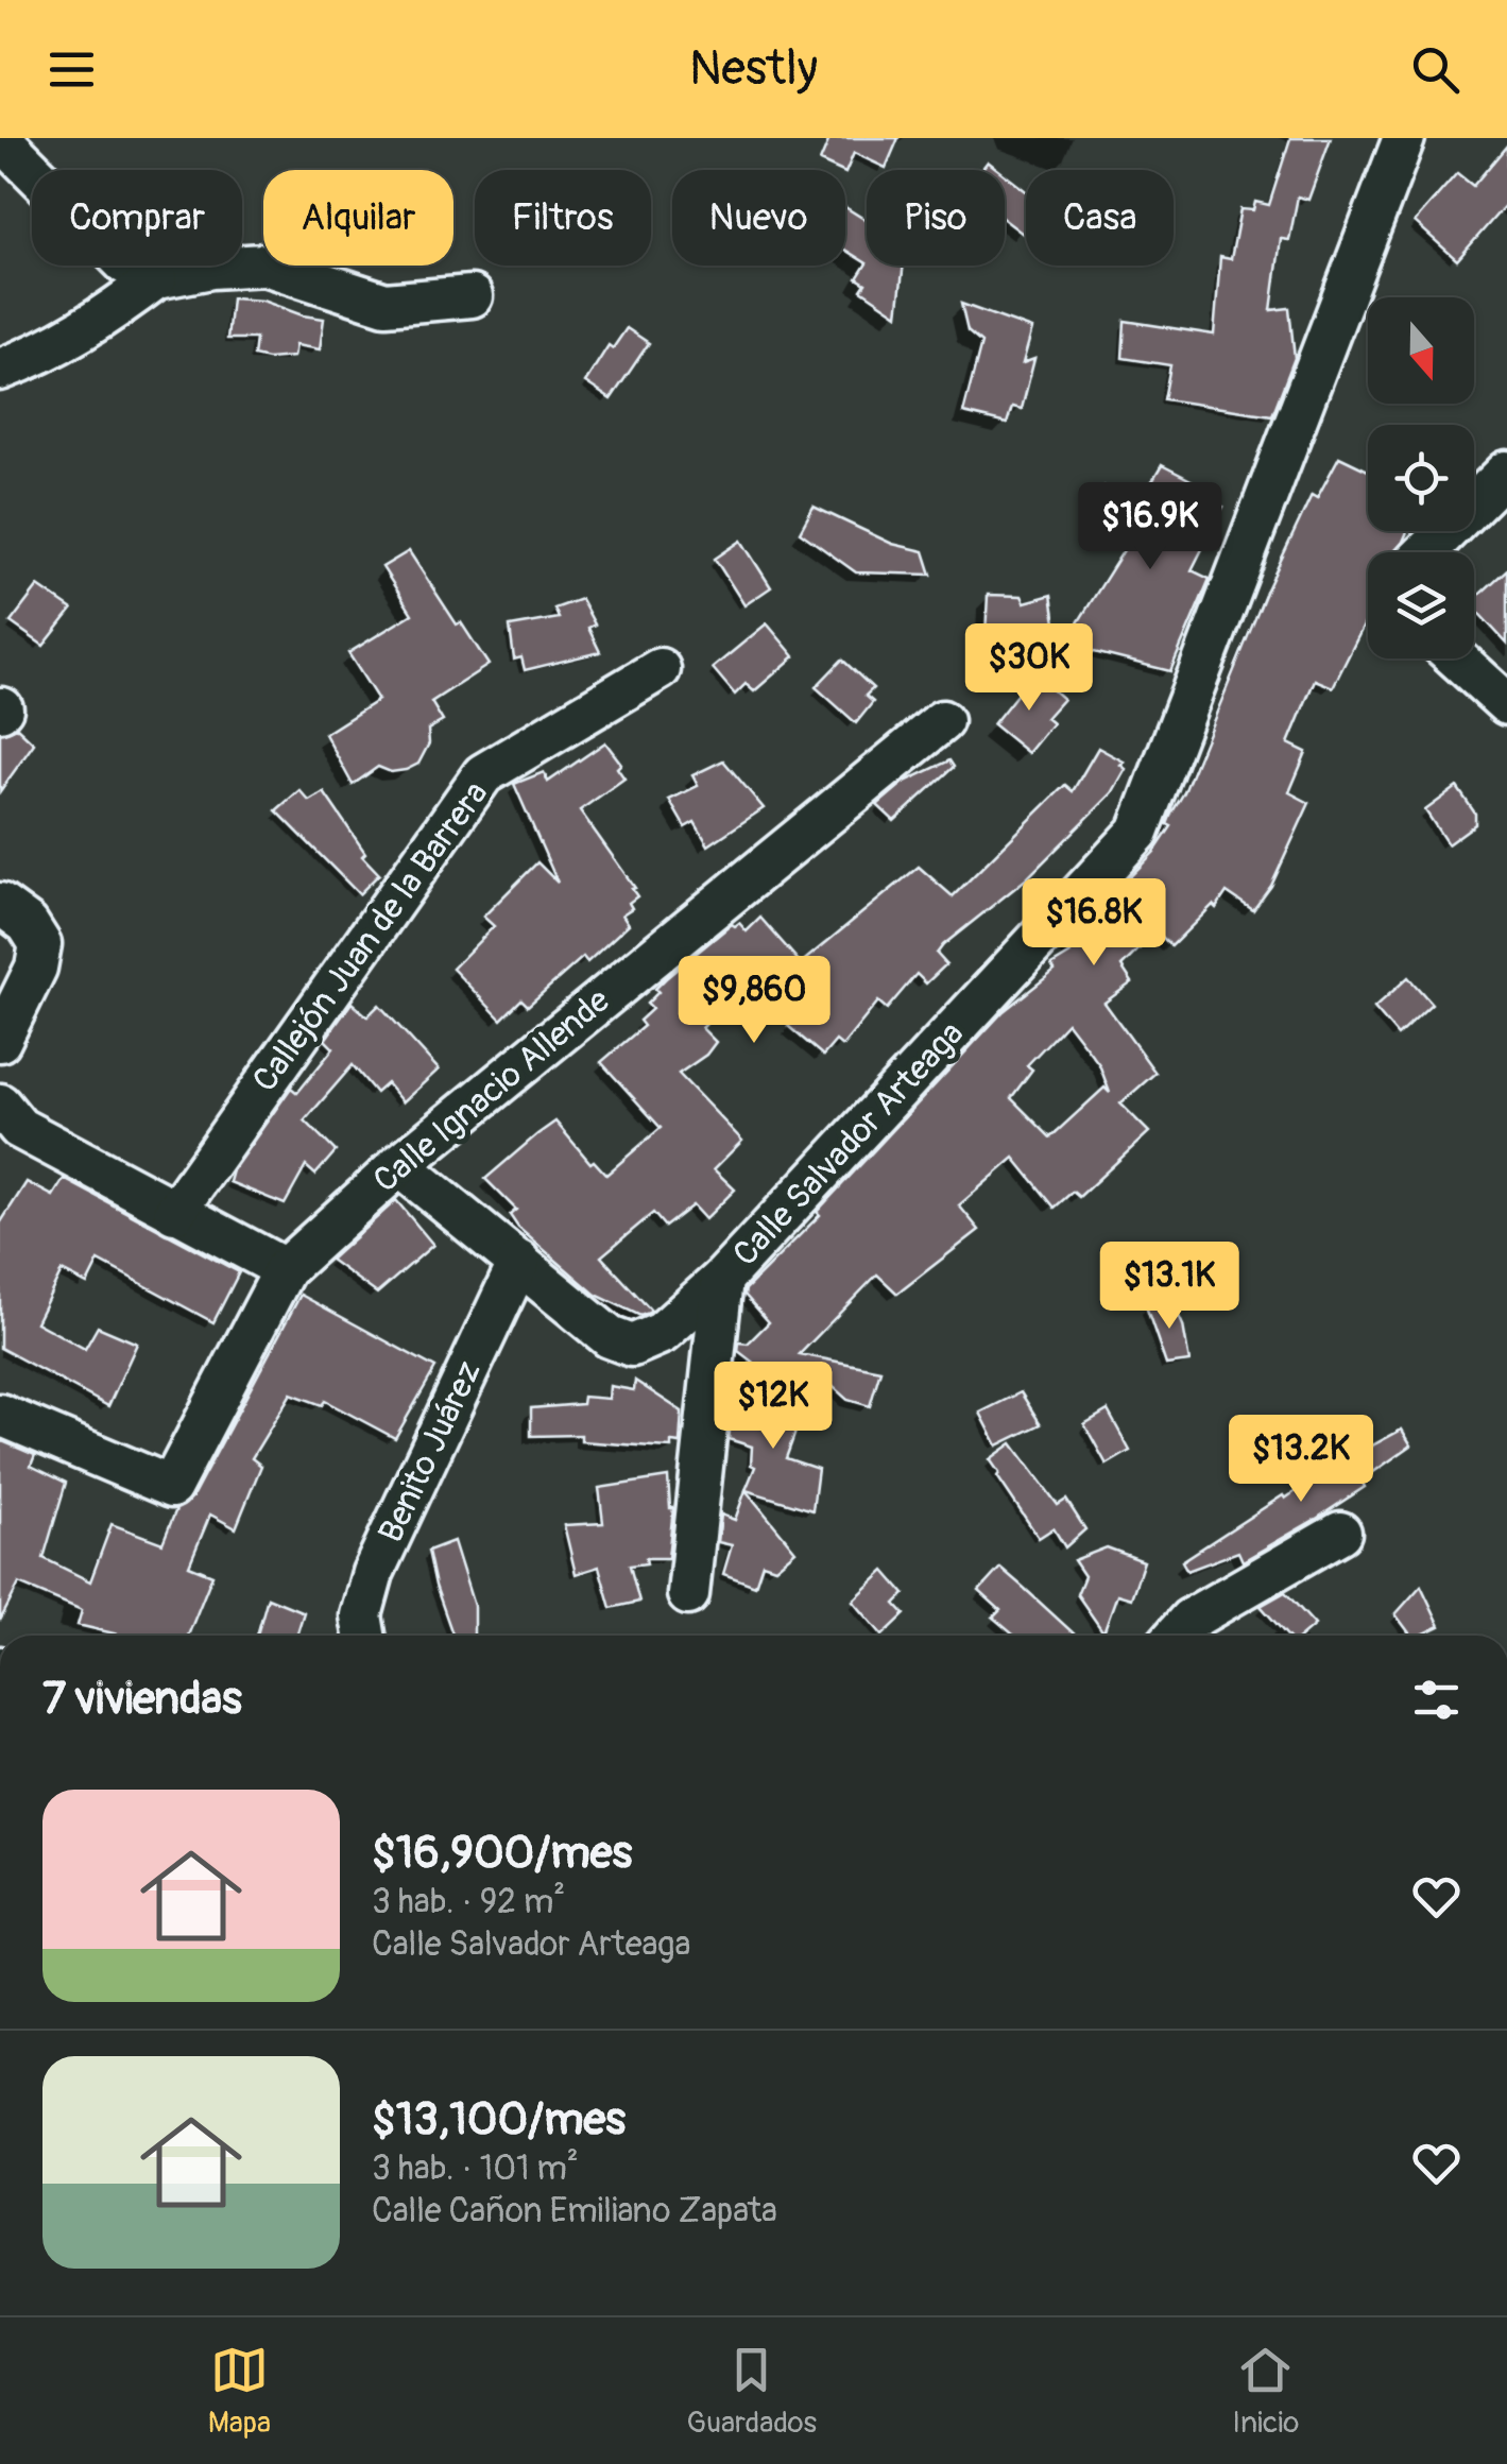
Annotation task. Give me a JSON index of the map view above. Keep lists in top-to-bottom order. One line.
{"streets":{"street":["Callejón Juan de la Barrera","Calle Ignacio Allende","Calle Salvador Arteaga","Benito Juárez"]},"crossings":[["Calle Ignacio Allende","Calle Salvador Arteaga"],["Calle Salvador Arteaga","Benito Juárez"]],"north":"bottom","page":{"header":"Nestly","chip":["Comprar","Alquilar","Filtros","Nuevo","Piso","Casa"],"price":["$16.9K","$30K","$16.8K","$9,860","$13.1K","$12K","$13.2K"],"heading":"7 viviendas","list":[{"name":"$16,900/mes","note":"3 hab. · 92 m² · Calle Salvador Arteaga"},{"name":"$13,100/mes","note":"3 hab. · 101 m² · Calle Cañon Emiliano Zapata"}],"tabs":["Mapa","Guardados","Inicio"]}}
